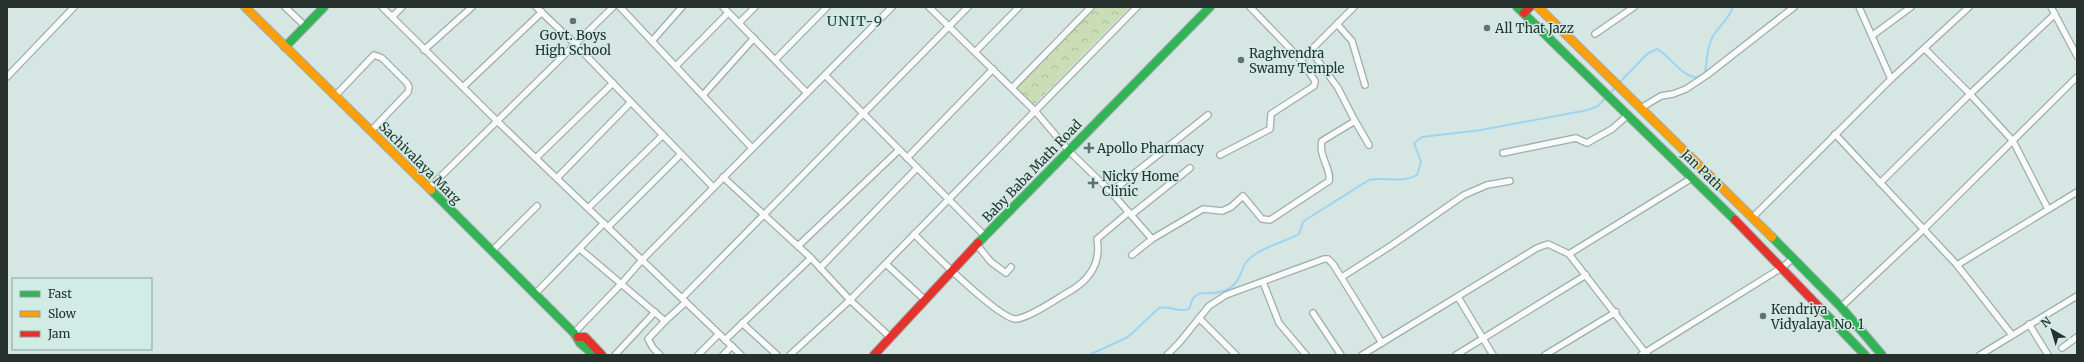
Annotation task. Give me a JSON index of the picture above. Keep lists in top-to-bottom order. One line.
{"streets":{"main road":["Sachivalaya Marg","Jan Path","Baby Baba Math Road"]},"districts":["UNIT-9"],"places":{"other":["Govt. Boys High School","All That Jazz","Raghvendra Swamy Temple","Kendriya Vidyalaya No. 1"],"health":["Apollo Pharmacy","Nicky Home Clinic"]},"legend":["Fast","Slow","Jam"],"north":"top left"}
